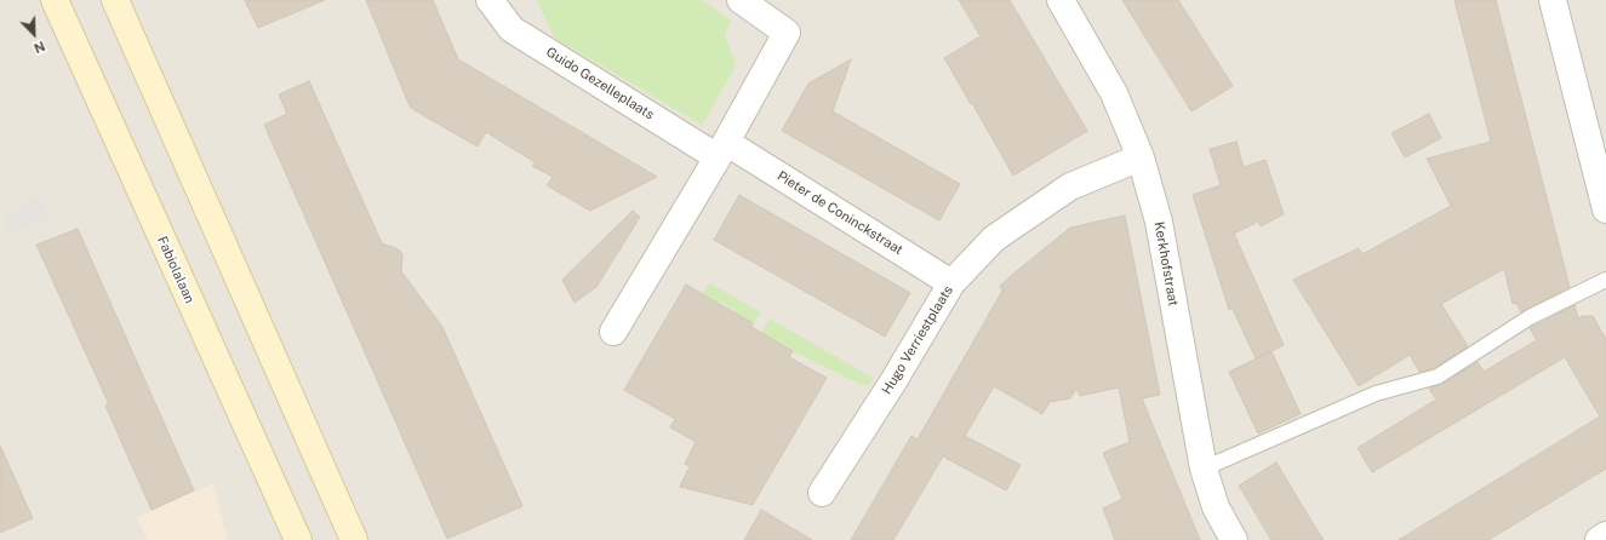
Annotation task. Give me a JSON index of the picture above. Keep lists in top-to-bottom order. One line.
{"streets":{"main road":["Fabiolalaan"],"street":["Guido Gezelleplaats","Pieter de Coninckstraat","Kerkhofstraat","Hugo Verriestplaats"]},"crossings":[["Guido Gezelleplaats","Pieter de Coninckstraat"],["Pieter de Coninckstraat","Hugo Verriestplaats"],["Kerkhofstraat","Hugo Verriestplaats"]],"north":"bottom right"}
